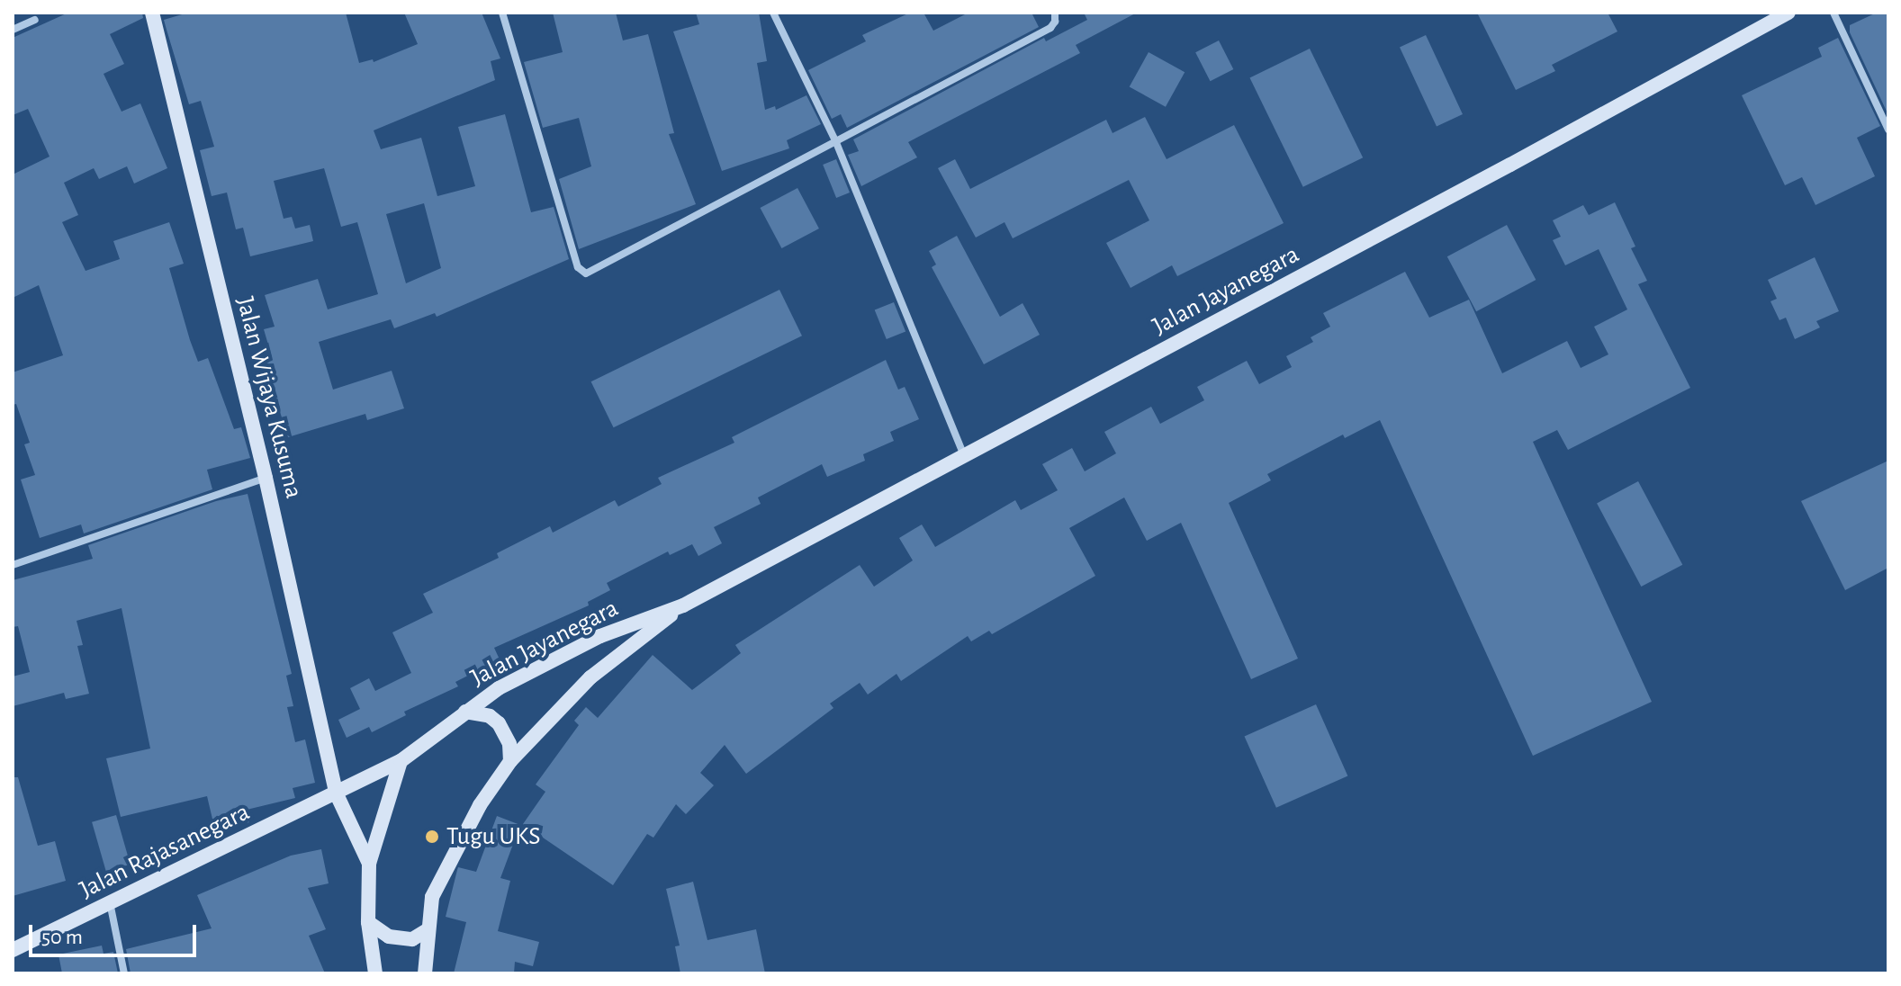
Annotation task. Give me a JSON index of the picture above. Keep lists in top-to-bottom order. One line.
{"streets":{"main road":["Jalan Jayanegara","Jalan Wijaya Kusuma","Jalan Rajasanegara"]},"crossings":[["Jalan Jayanegara","Jalan Wijaya Kusuma"],["Jalan Jayanegara","Jalan Rajasanegara"],["Jalan Wijaya Kusuma","Jalan Rajasanegara"]],"places":["Tugu UKS"],"scale_bar":"50 m"}
